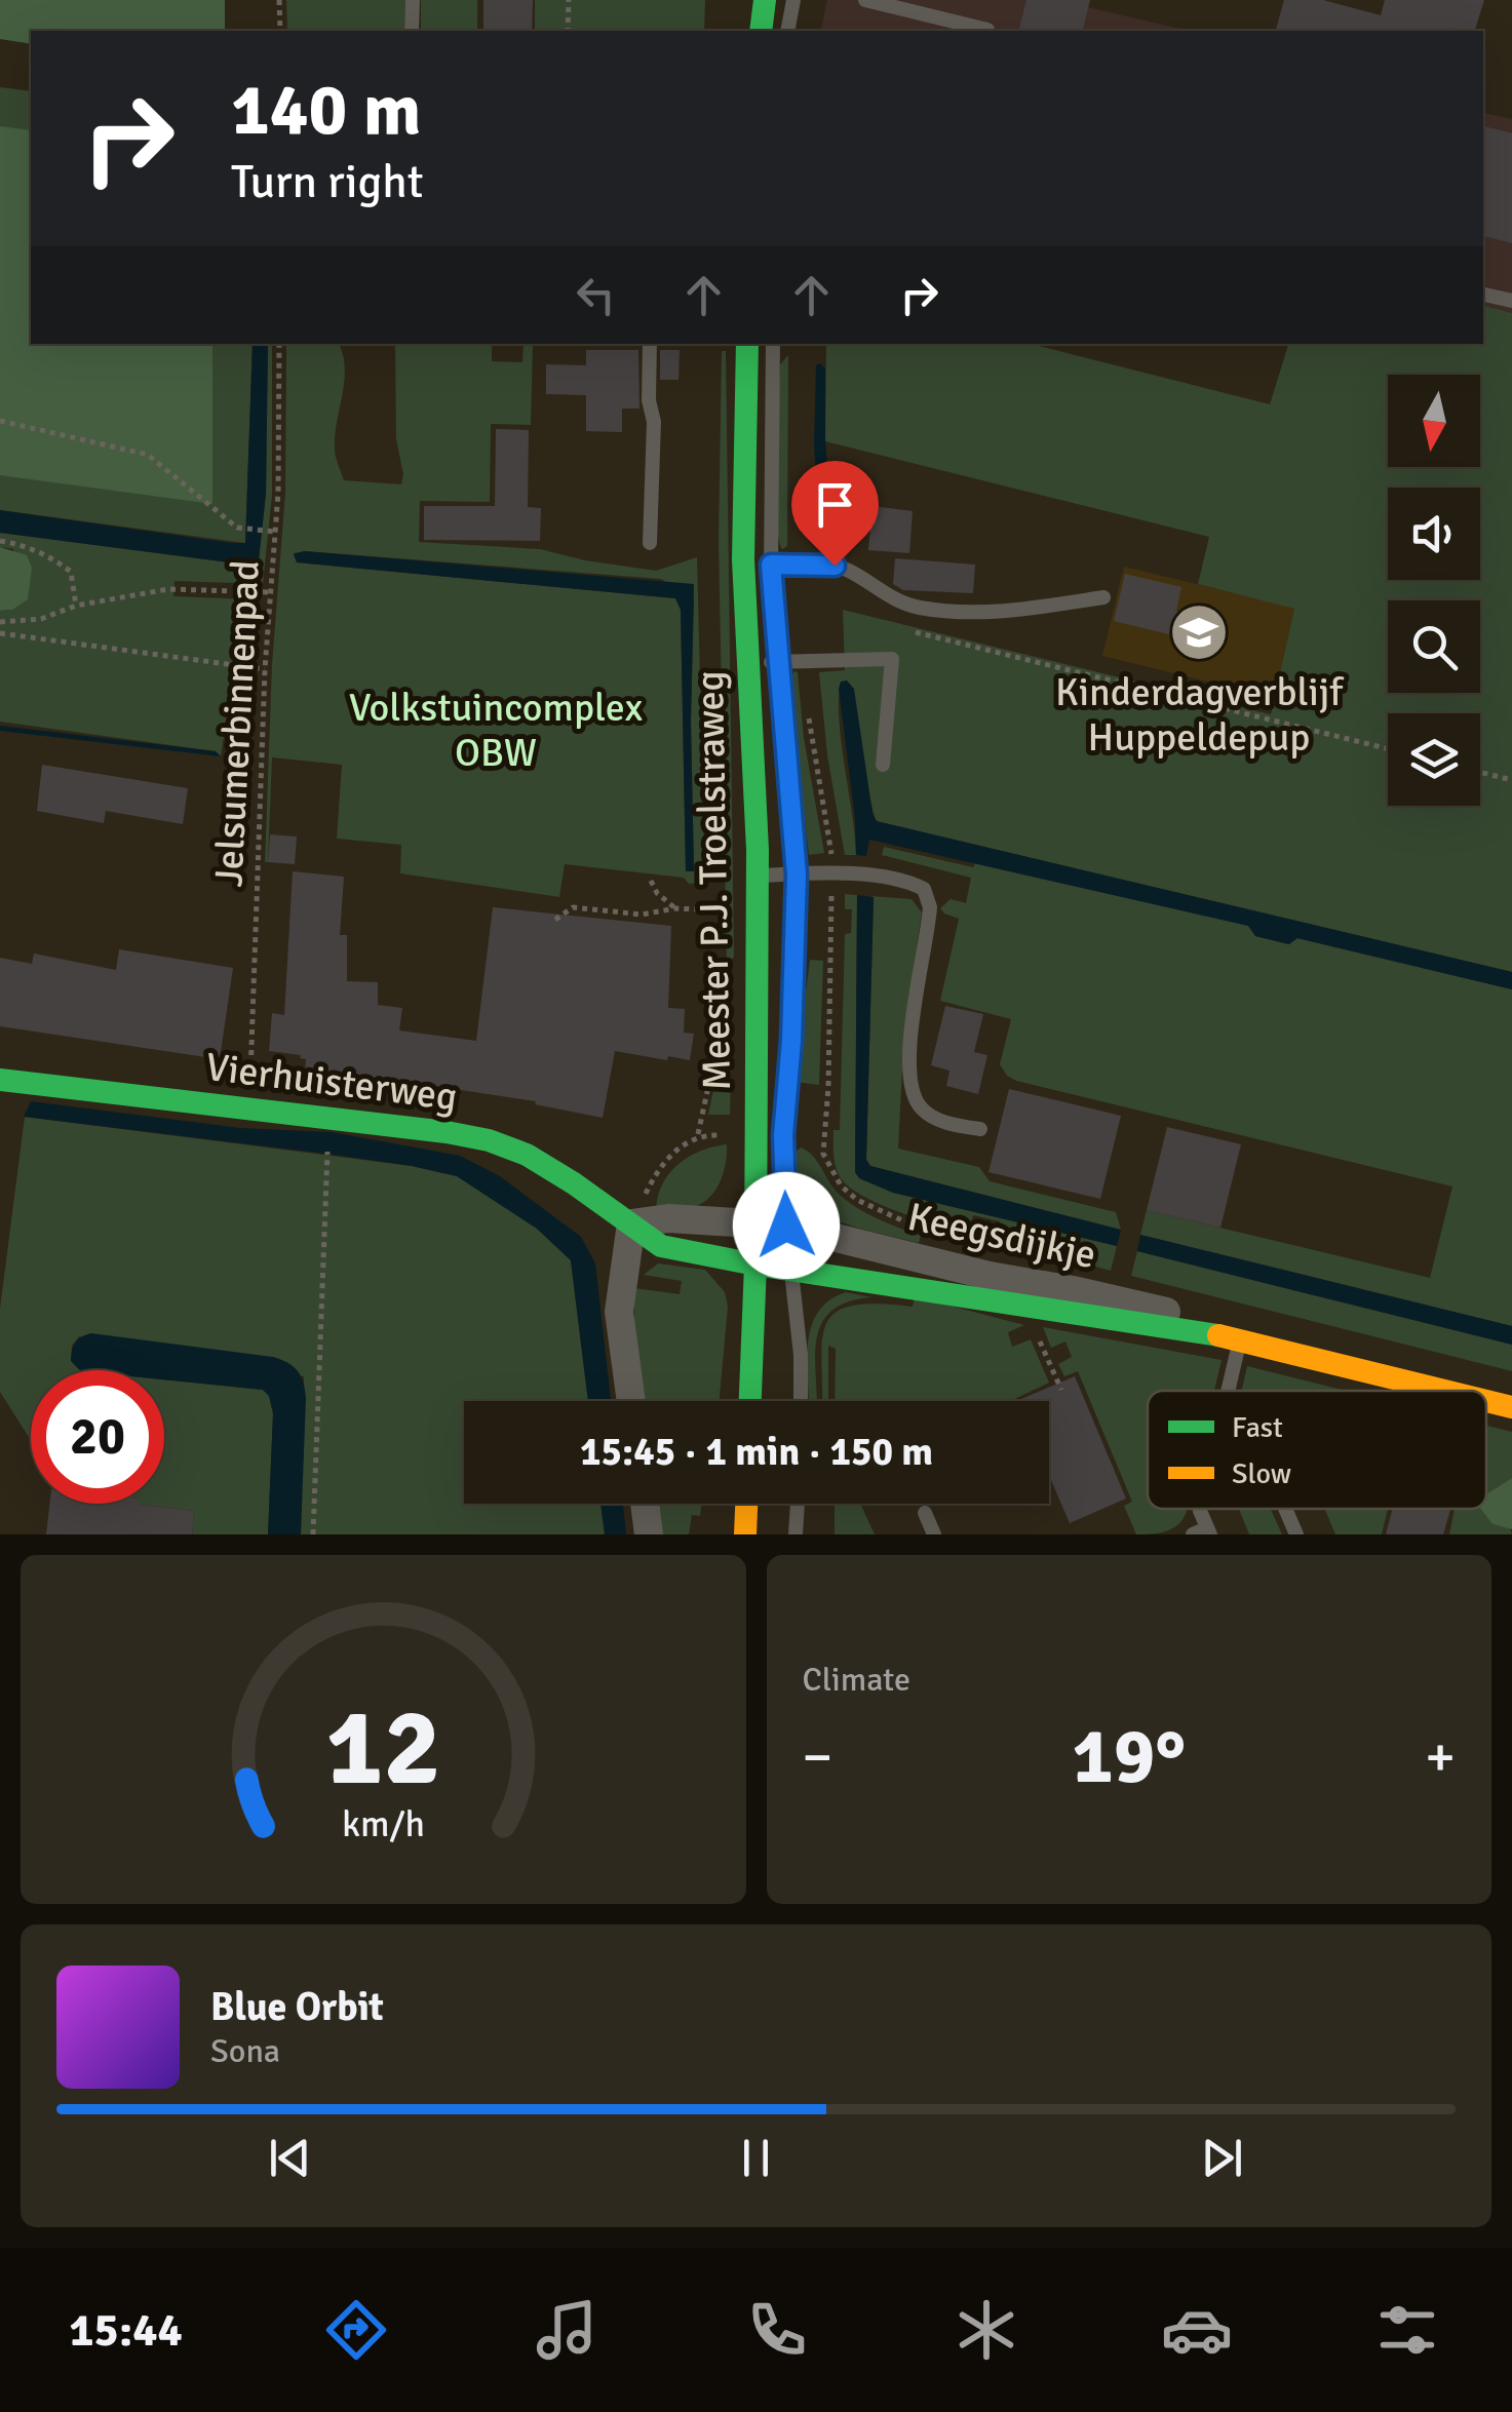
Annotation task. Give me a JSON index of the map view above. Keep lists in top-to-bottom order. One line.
{"streets":{"street":["Meester P.J. Troelstraweg","Vierhuisterweg","Keegsdijkje"],"path":["Jelsumerbinnenpad"]},"crossings":[["Jelsumerbinnenpad","Vierhuisterweg"],["Meester P.J. Troelstraweg","Vierhuisterweg"],["Meester P.J. Troelstraweg","Keegsdijkje"],["Vierhuisterweg","Keegsdijkje"]],"parks":["Volkstuincomplex OBW"],"places":{"school or university":["Kinderdagverblijf Huppeldepup"]},"legend":["Fast","Slow"],"north":"bottom","page":{"turn":["140 m","Turn right"],"limit":"20","trip":"15:45 · 1 min · 150 m","tile":"Climate","heat":["−","19°","+"],"song":["Blue Orbit","Sona"],"tabs":"15:44","gauge":["12","km/h"]}}
